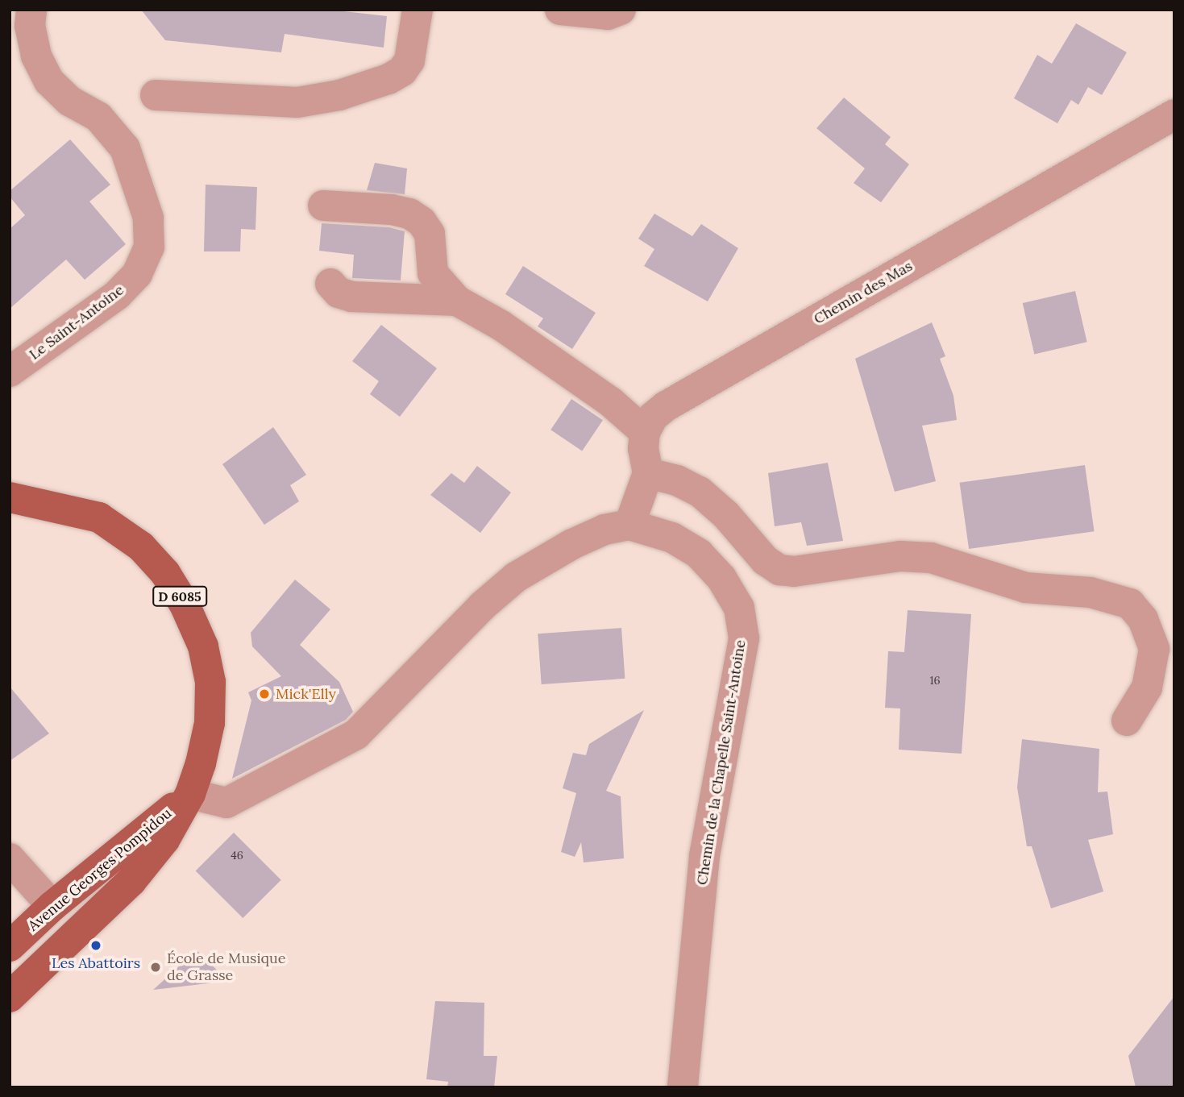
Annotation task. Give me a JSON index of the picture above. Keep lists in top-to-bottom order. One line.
{"streets":{"main road":["D 6085","Avenue Georges Pompidou"],"street":["Chemin des Mas","Le Saint-Antoine","Chemin de la Chapelle Saint-Antoine"]},"crossings":[["Chemin de la Chapelle Saint-Antoine","Avenue Georges Pompidou"]],"places":["Mick'Elly","Les Abattoirs","École de Musique de Grasse"],"house_numbers":["16","46"]}
